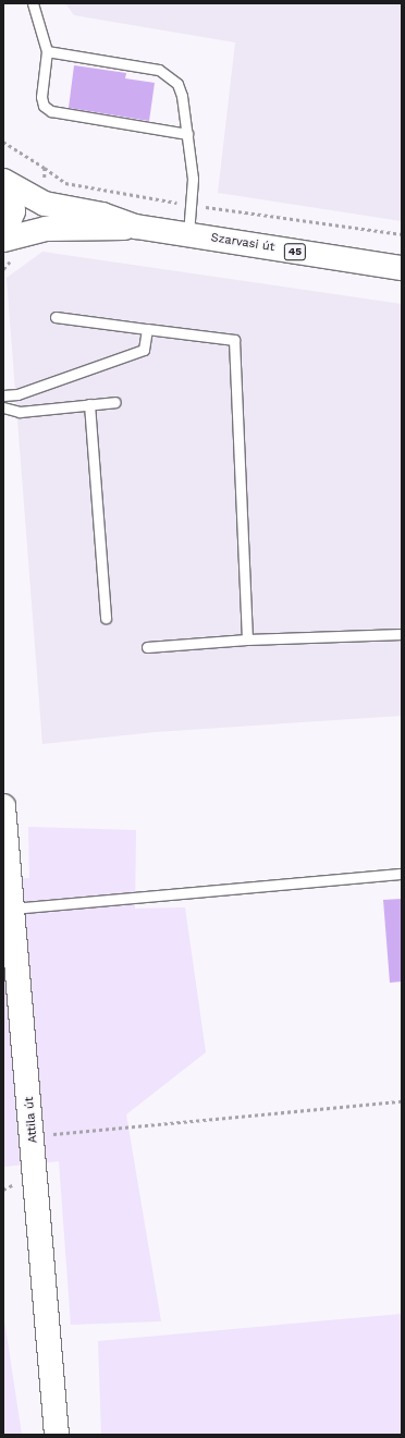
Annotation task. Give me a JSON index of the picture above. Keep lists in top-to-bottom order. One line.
{"streets":{"main road":["Szarvasi út","45","Attila út"]},"crossings":[["Szarvasi út","45"]]}
